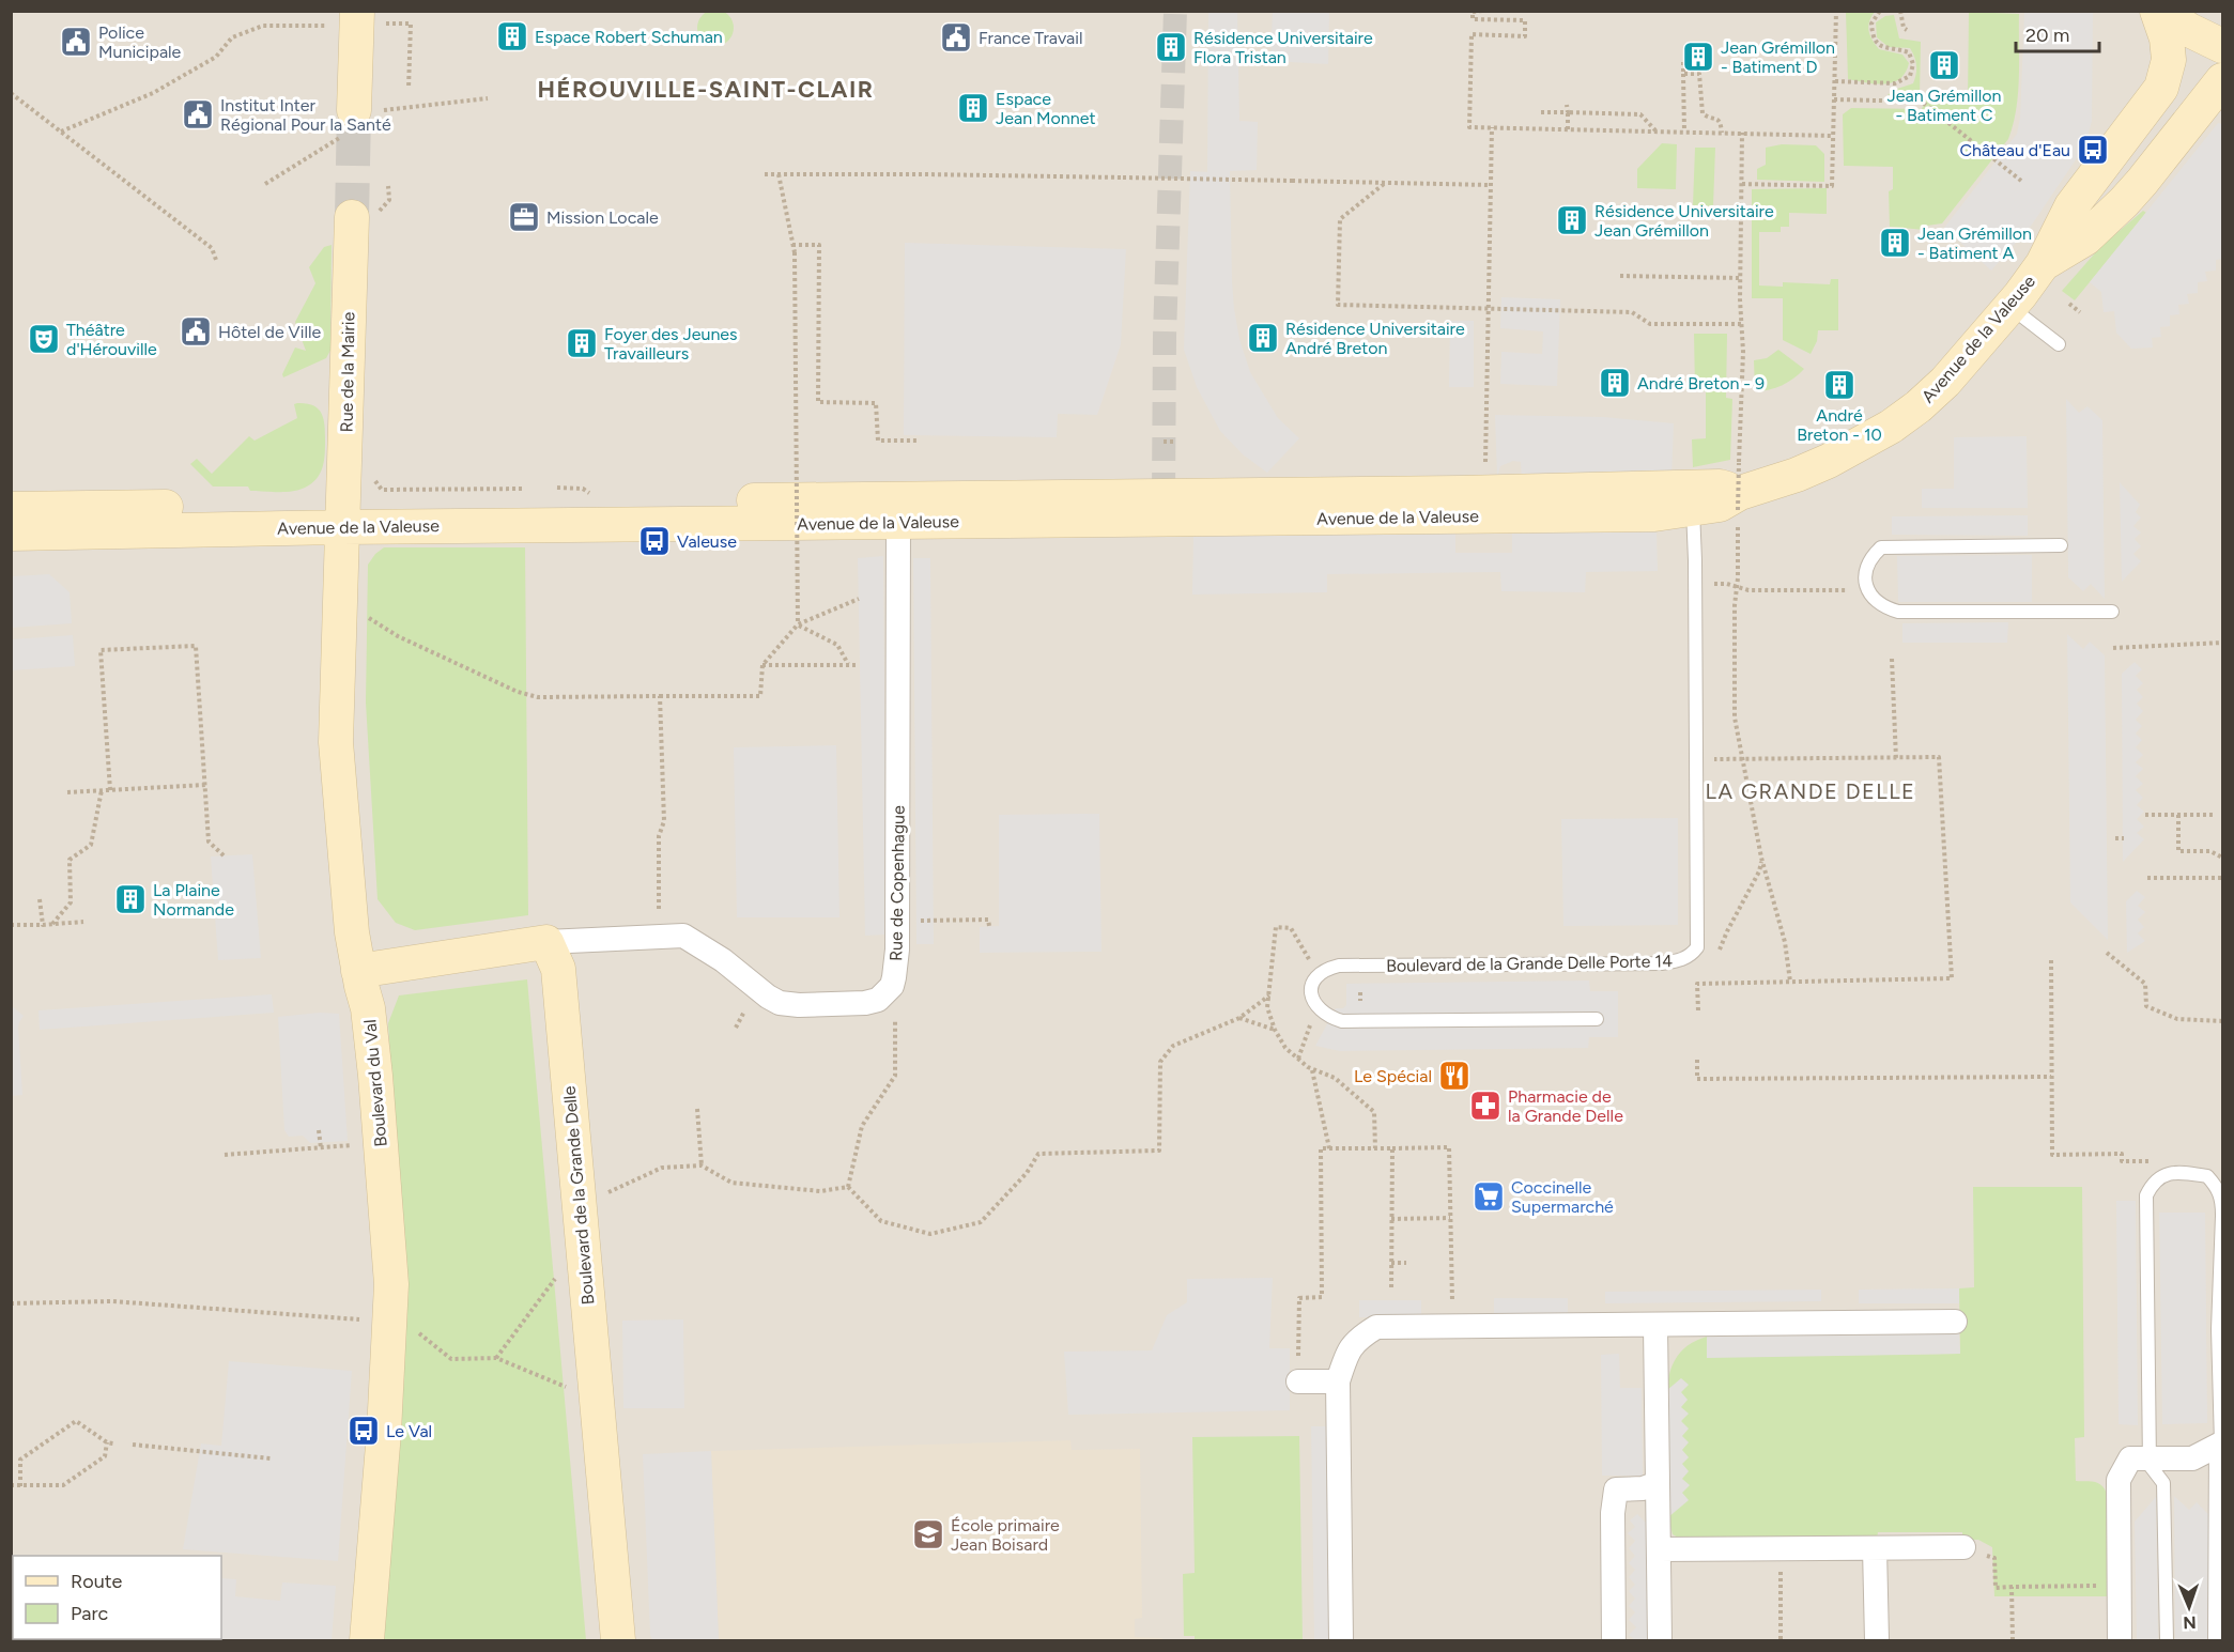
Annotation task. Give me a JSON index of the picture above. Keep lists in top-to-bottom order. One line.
{"streets":{"street":["Avenue de la Valeuse","Rue de la Mairie","Rue de Copenhague","Boulevard du Val","Boulevard de la Grande Delle"],"lane":["Boulevard de la Grande Delle Porte 14"]},"crossings":[["Avenue de la Valeuse","Rue de la Mairie"],["Avenue de la Valeuse","Rue de Copenhague"],["Avenue de la Valeuse","Boulevard de la Grande Delle Porte 14"],["Avenue de la Valeuse","Boulevard du Val"],["Rue de la Mairie","Boulevard du Val"]],"districts":["HÉROUVILLE-SAINT-CLAIR","LA GRANDE DELLE"],"places":{"building":["Espace Robert Schuman","Résidence Universitaire Flora Tristan","Jean Grémillon - Batiment D","Jean Grémillon - Batiment C","Espace Jean Monnet","Résidence Universitaire Jean Grémillon","Jean Grémillon - Batiment A","Résidence Universitaire André Breton","Foyer des Jeunes Travailleurs","André Breton - 9","André Breton - 10","La Plaine Normande"],"public building":["France Travail","Police Municipale","Institut Inter Régional Pour la Santé","Hôtel de Ville"],"bus stop":["Château d'Eau","Valeuse","Le Val"],"office":["Mission Locale"],"theatre":["Théâtre d'Hérouville"],"restaurant":["Le Spécial"],"pharmacy":["Pharmacie de la Grande Delle"],"supermarket":["Coccinelle Supermarché"],"school or university":["École primaire Jean Boisard"]},"legend":["Route","Parc"],"scale_bar":"20 m","north":"bottom"}
